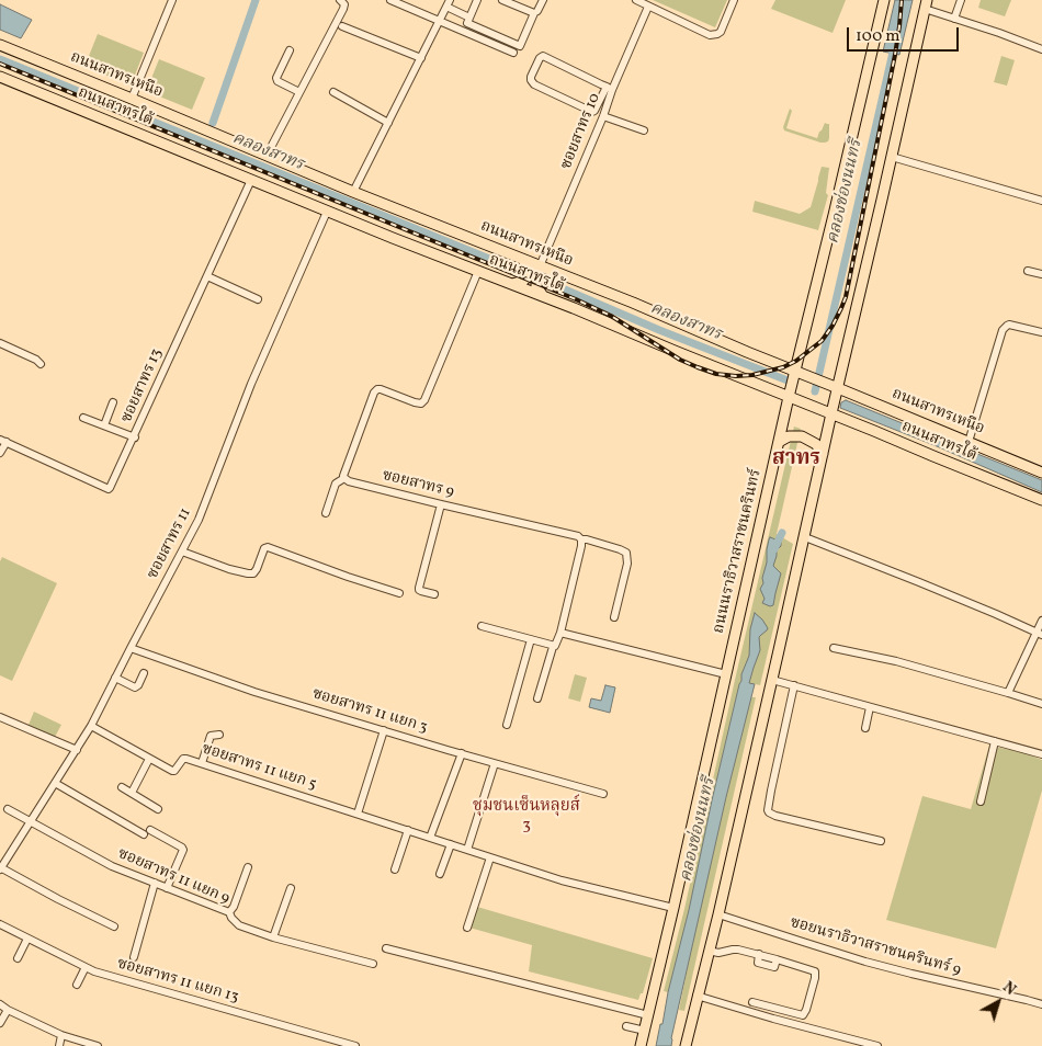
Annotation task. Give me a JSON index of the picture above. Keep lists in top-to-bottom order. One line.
{"streets":{"main road":["ถนนสาทรเหนือ","ถนนสาทรใต้","ถนนนราธิวาสราชนครินทร์"],"street":["ซอยสาทร 10","ซอยสาทร 13","ซอยสาทร 9","ซอยสาทร 11","ซอยสาทร 11 แยก 3","ซอยสาทร 11 แยก 5","ซอยสาทร 11 แยก 9","ซอยนราธิวาสราชนครินทร์ 9","ซอยสาทร 11 แยก 13"]},"crossings":[["ถนนสาทรเหนือ","ซอยสาทร 10"],["ถนนสาทรเหนือ","ถนนนราธิวาสราชนครินทร์"],["ถนนสาทรใต้","ซอยสาทร 13"],["ถนนสาทรใต้","ซอยสาทร 11"],["ถนนสาทรใต้","ถนนนราธิวาสราชนครินทร์"],["ซอยสาทร 11","ซอยสาทร 11 แยก 3"],["ซอยสาทร 11","ซอยสาทร 11 แยก 5"],["ซอยสาทร 11","ซอยสาทร 11 แยก 9"],["ถนนนราธิวาสราชนครินทร์","ซอยสาทร 11 แยก 5"]],"districts":["สาทร","ชุมชนเซ็นหลุยส์ 3"],"water":["คลองสาทร","คลองช่องนนทรี"],"scale_bar":"100 m","north":"top right"}
